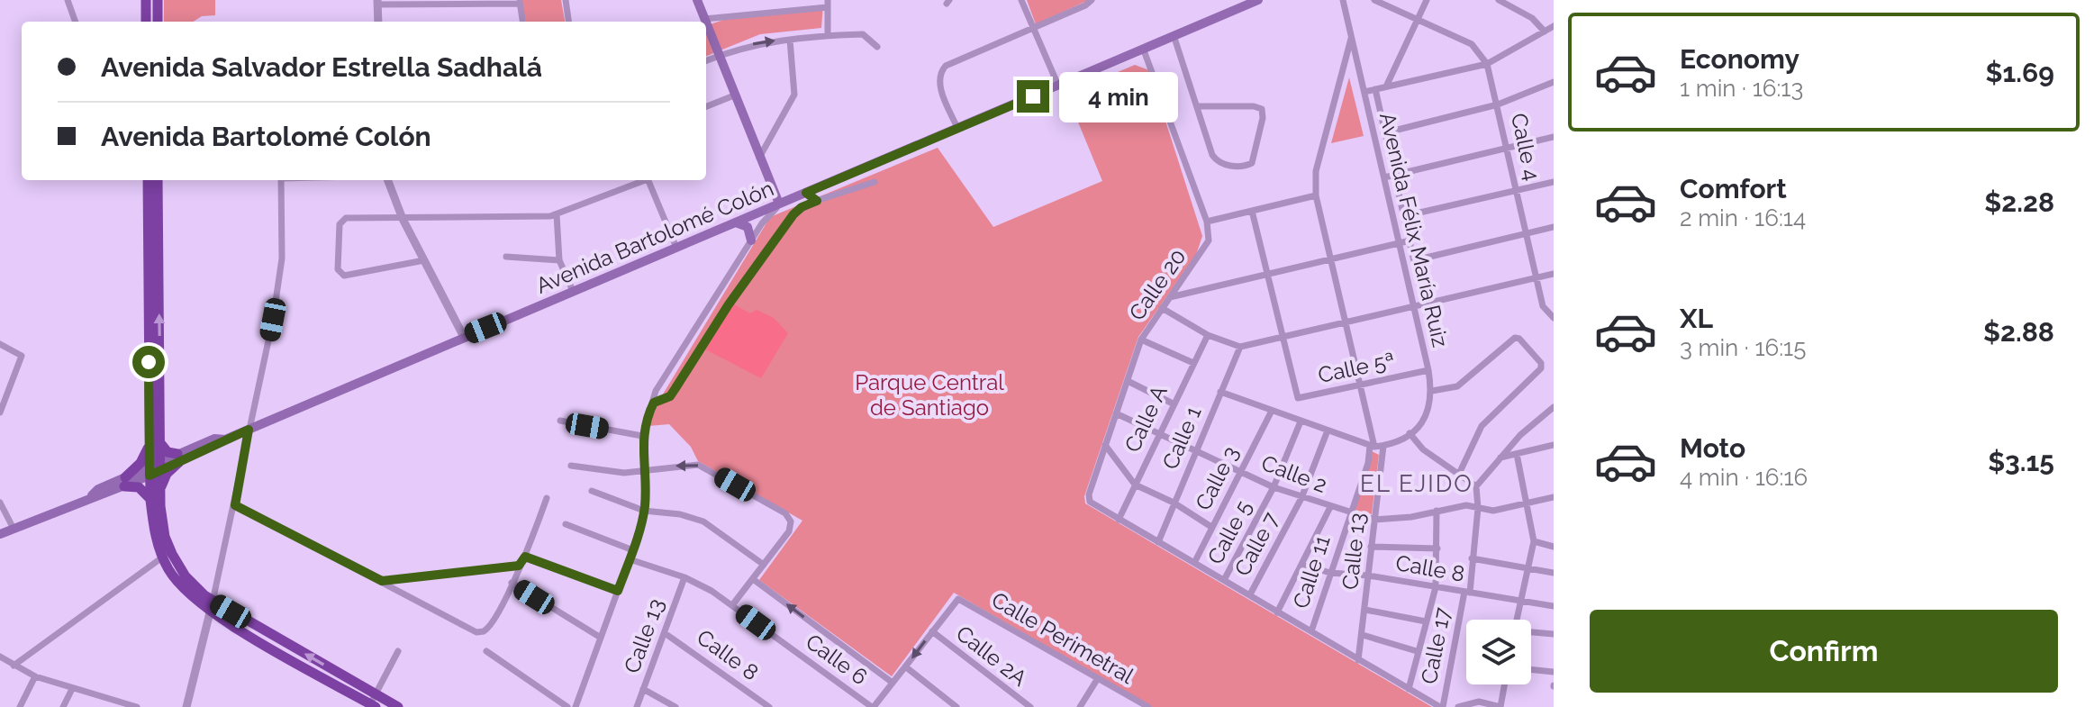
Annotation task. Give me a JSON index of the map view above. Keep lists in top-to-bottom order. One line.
{"streets":{"main road":["Avenida Bartolomé Colón"],"street":["Calle 4","Avenida Félix María Ruiz","Calle 20","Calle 5ª","Calle A","Calle 1","Calle 2","Calle 3","Calle 5","Calle 7","Calle 13","Calle 8","Calle 11","Calle Perimetral","Calle 17","Calle 2A","Calle 6"]},"crossings":[["Avenida Félix María Ruiz","Calle 5ª"],["Calle 20","Calle A"],["Calle 20","Calle 2"],["Calle A","Calle 2"],["Calle 1","Calle 2"],["Calle 2","Calle 3"],["Calle 2","Calle 5"],["Calle 2","Calle 7"],["Calle 2","Calle 13"],["Calle 2","Calle 11"],["Calle 2","Calle 17"],["Calle 13","Calle 8"],["Calle 13","Calle 6"],["Calle 8","Calle 11"],["Calle 8","Calle 17"],["Calle Perimetral","Calle 2A"]],"districts":["EL EJIDO"],"parks":["Parque Central de Santiago"],"page":{"list":[{"name":"Economy","note":"1 min · 16:13","value":"$1.69"},{"name":"Comfort","note":"2 min · 16:14","value":"$2.28"},{"name":"XL","note":"3 min · 16:15","value":"$2.88"},{"name":"Moto","note":"4 min · 16:16","value":"$3.15"}],"banner":["Avenida Salvador Estrella Sadhalá","Avenida Bartolomé Colón"],"bubble":"4 min","buttons":"Confirm"}}
